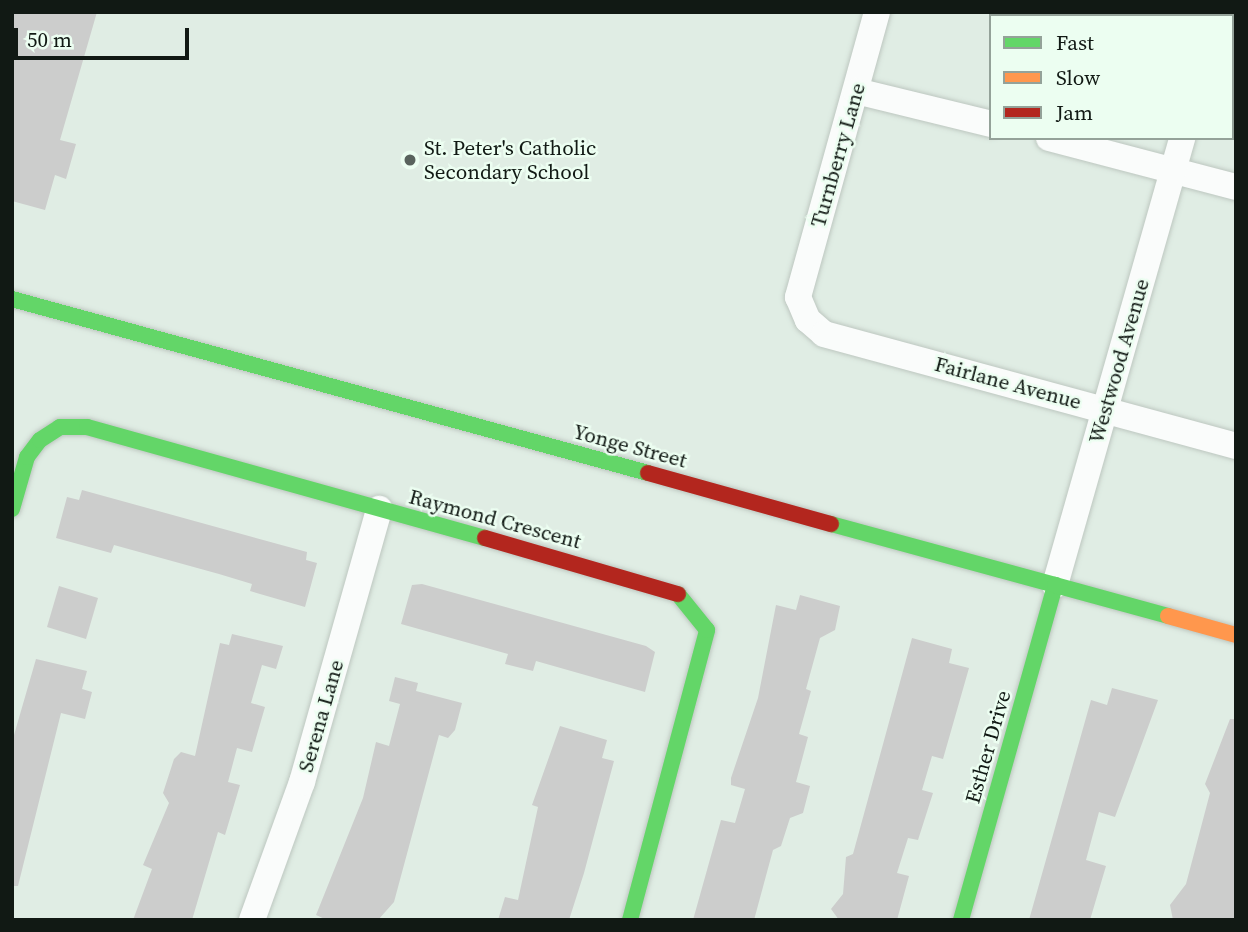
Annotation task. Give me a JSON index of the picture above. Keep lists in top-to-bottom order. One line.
{"streets":{"street":["Turnberry Lane","Westwood Avenue","Fairlane Avenue","Yonge Street","Raymond Crescent","Serena Lane","Esther Drive"]},"crossings":[["Turnberry Lane","Fairlane Avenue"],["Westwood Avenue","Fairlane Avenue"],["Westwood Avenue","Yonge Street"],["Westwood Avenue","Esther Drive"],["Yonge Street","Esther Drive"],["Raymond Crescent","Serena Lane"]],"places":["St. Peter's Catholic Secondary School"],"legend":["Fast","Slow","Jam"],"scale_bar":"50 m"}
